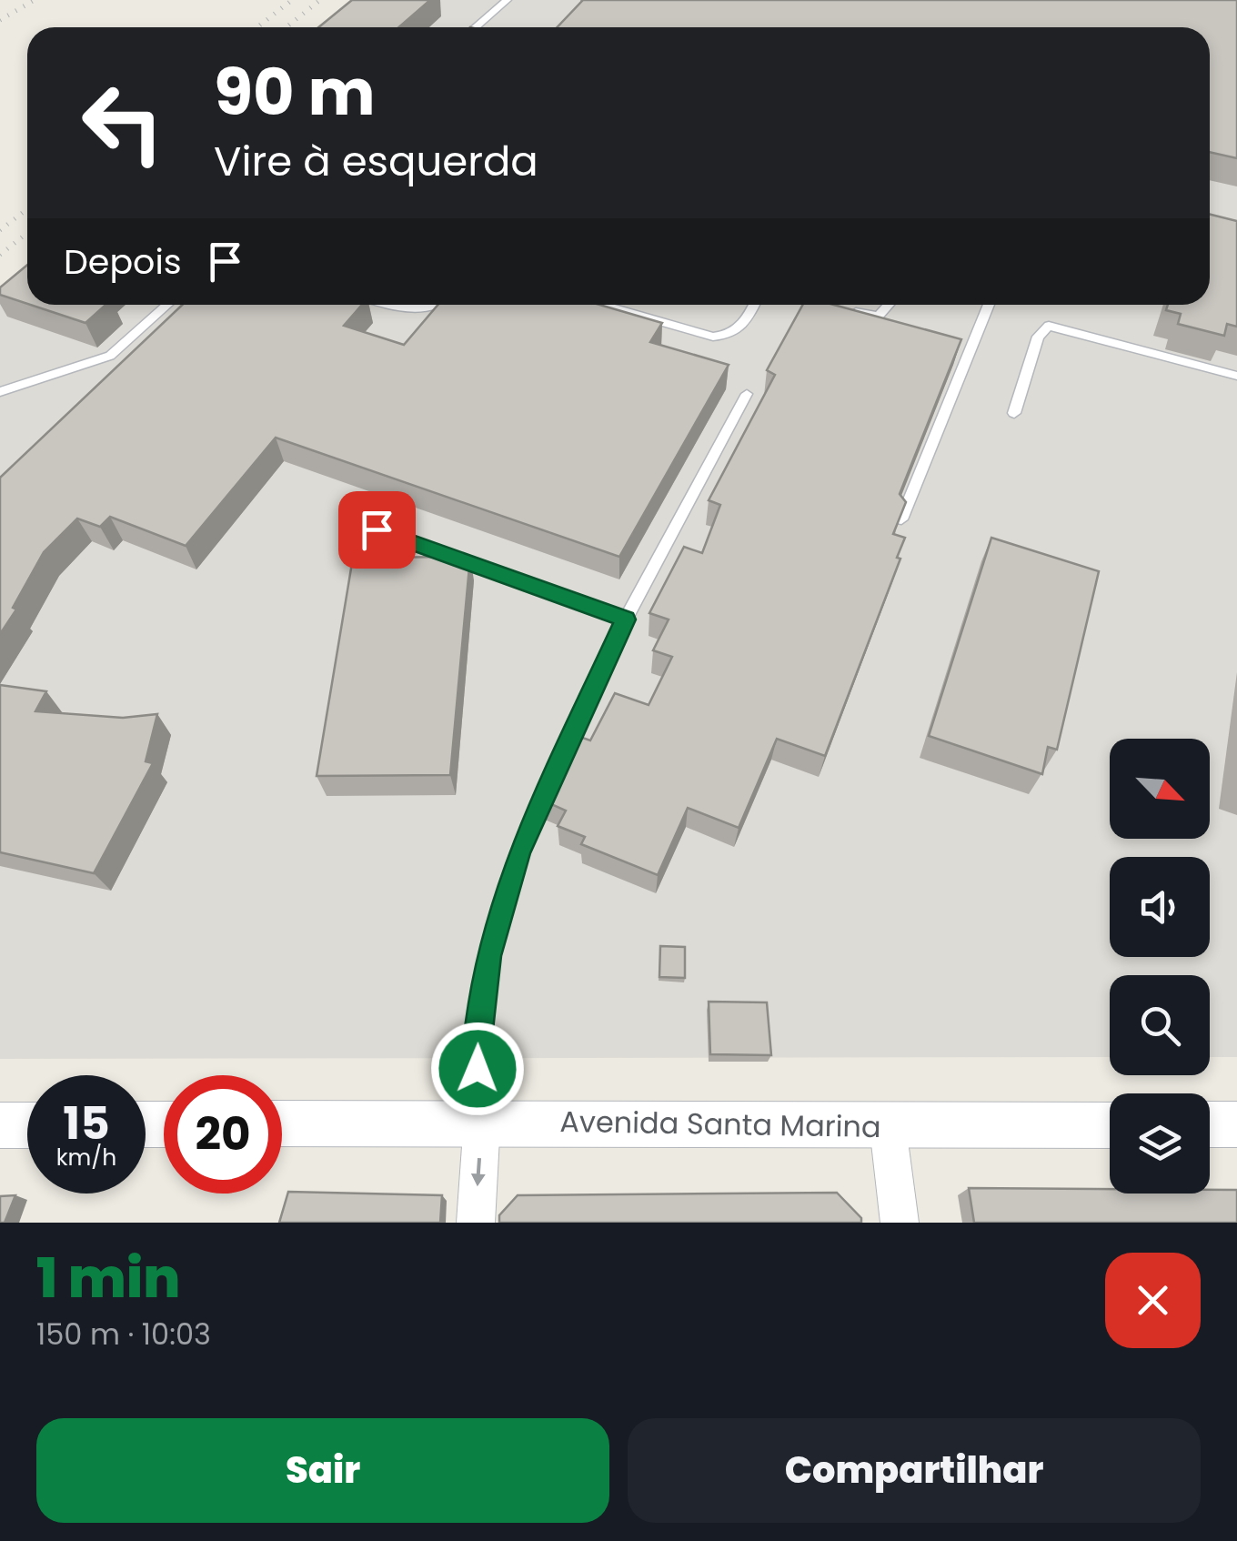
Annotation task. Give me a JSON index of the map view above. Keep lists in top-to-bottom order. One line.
{"streets":{"street":["Avenida Santa Marina"]},"north":"bottom right","page":{"turn":["90 m","Vire à esquerda"],"then":"Depois","speed":"15 km/h","limit":"20","heading":["1 min","150 m · 10:03"],"buttons":["Sair","Compartilhar"]}}
